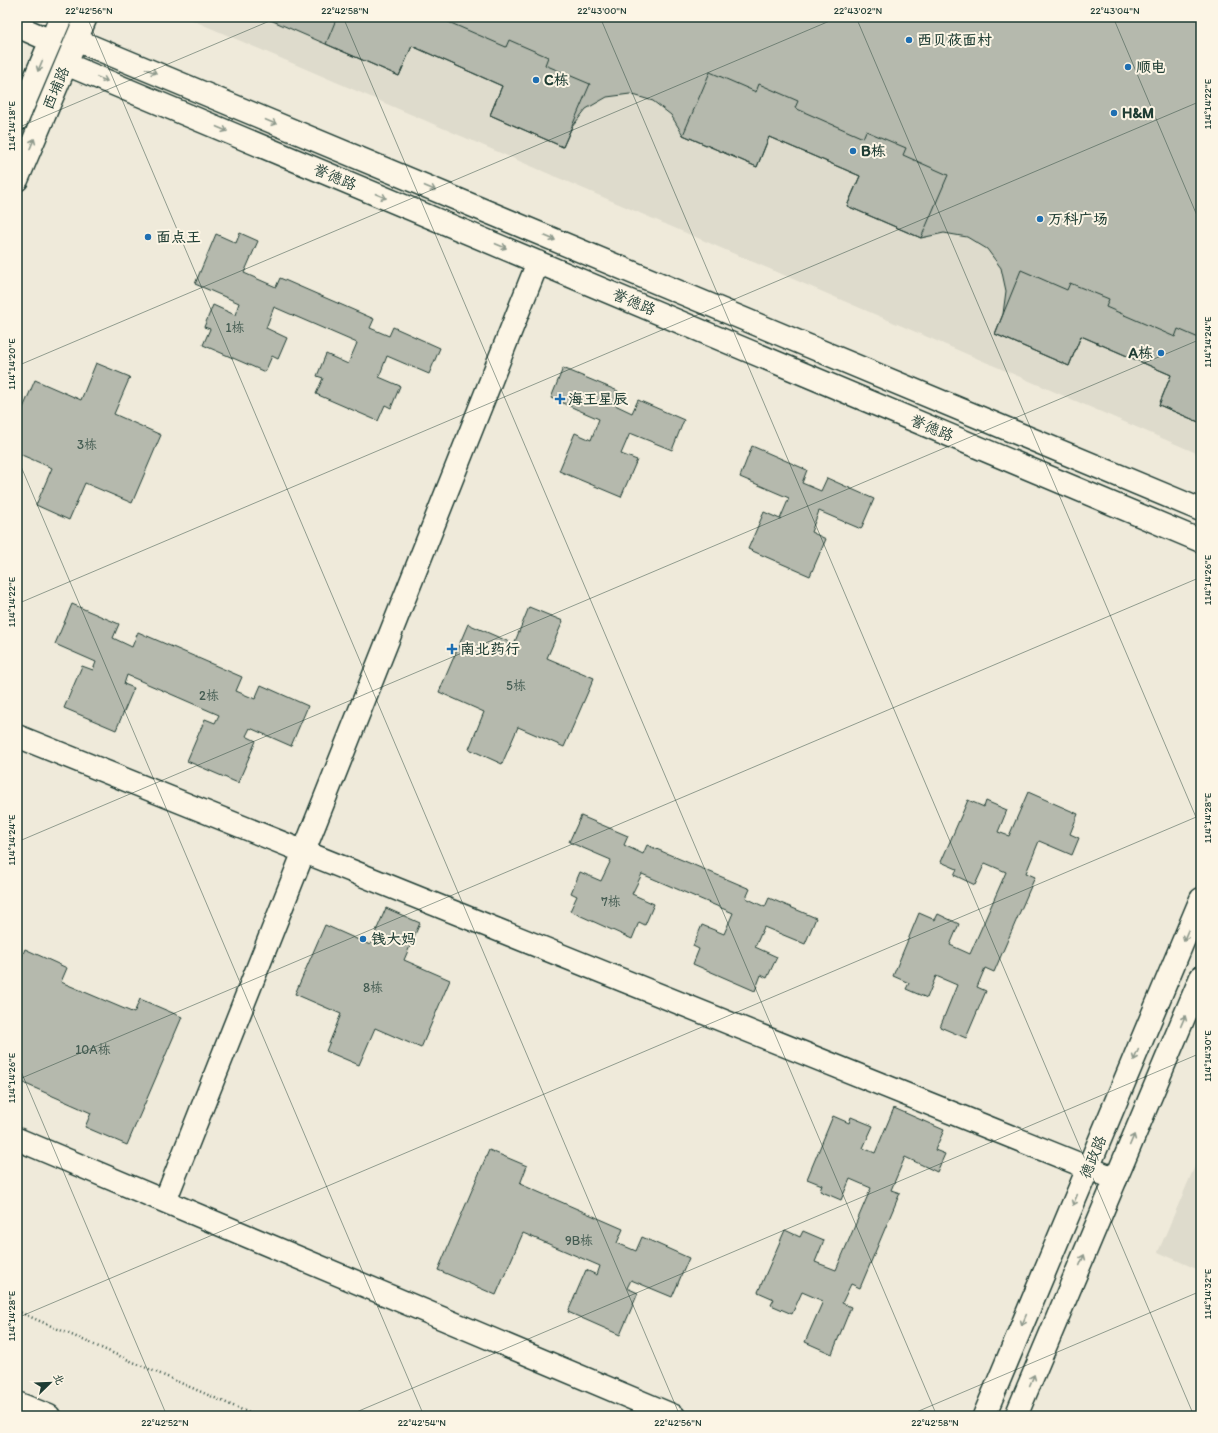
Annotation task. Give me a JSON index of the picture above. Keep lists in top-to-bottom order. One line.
{"streets":{"main road":["西埔路","誉德路","德政路"]},"crossings":[["西埔路","誉德路"]],"places":{"other":["西贝莜面村","顺电","C栋","H&M","B栋","万科广场","面点王","A栋","钱大妈"],"health":["海王星辰","南北药行"]},"house_numbers":["1栋","3栋","5栋","2栋","7栋","8栋","10A栋","9B栋"],"north":"top right","coordinates":["22°42'56\"N","22°42'58\"N","22°43'00\"N","22°43'02\"N","22°43'04\"N","114°14'22\"E","114°14'18\"E","114°14'24\"E","114°14'20\"E","114°14'26\"E","114°14'28\"E","114°14'30\"E","114°14'32\"E","22°42'52\"N","22°42'54\"N"]}
